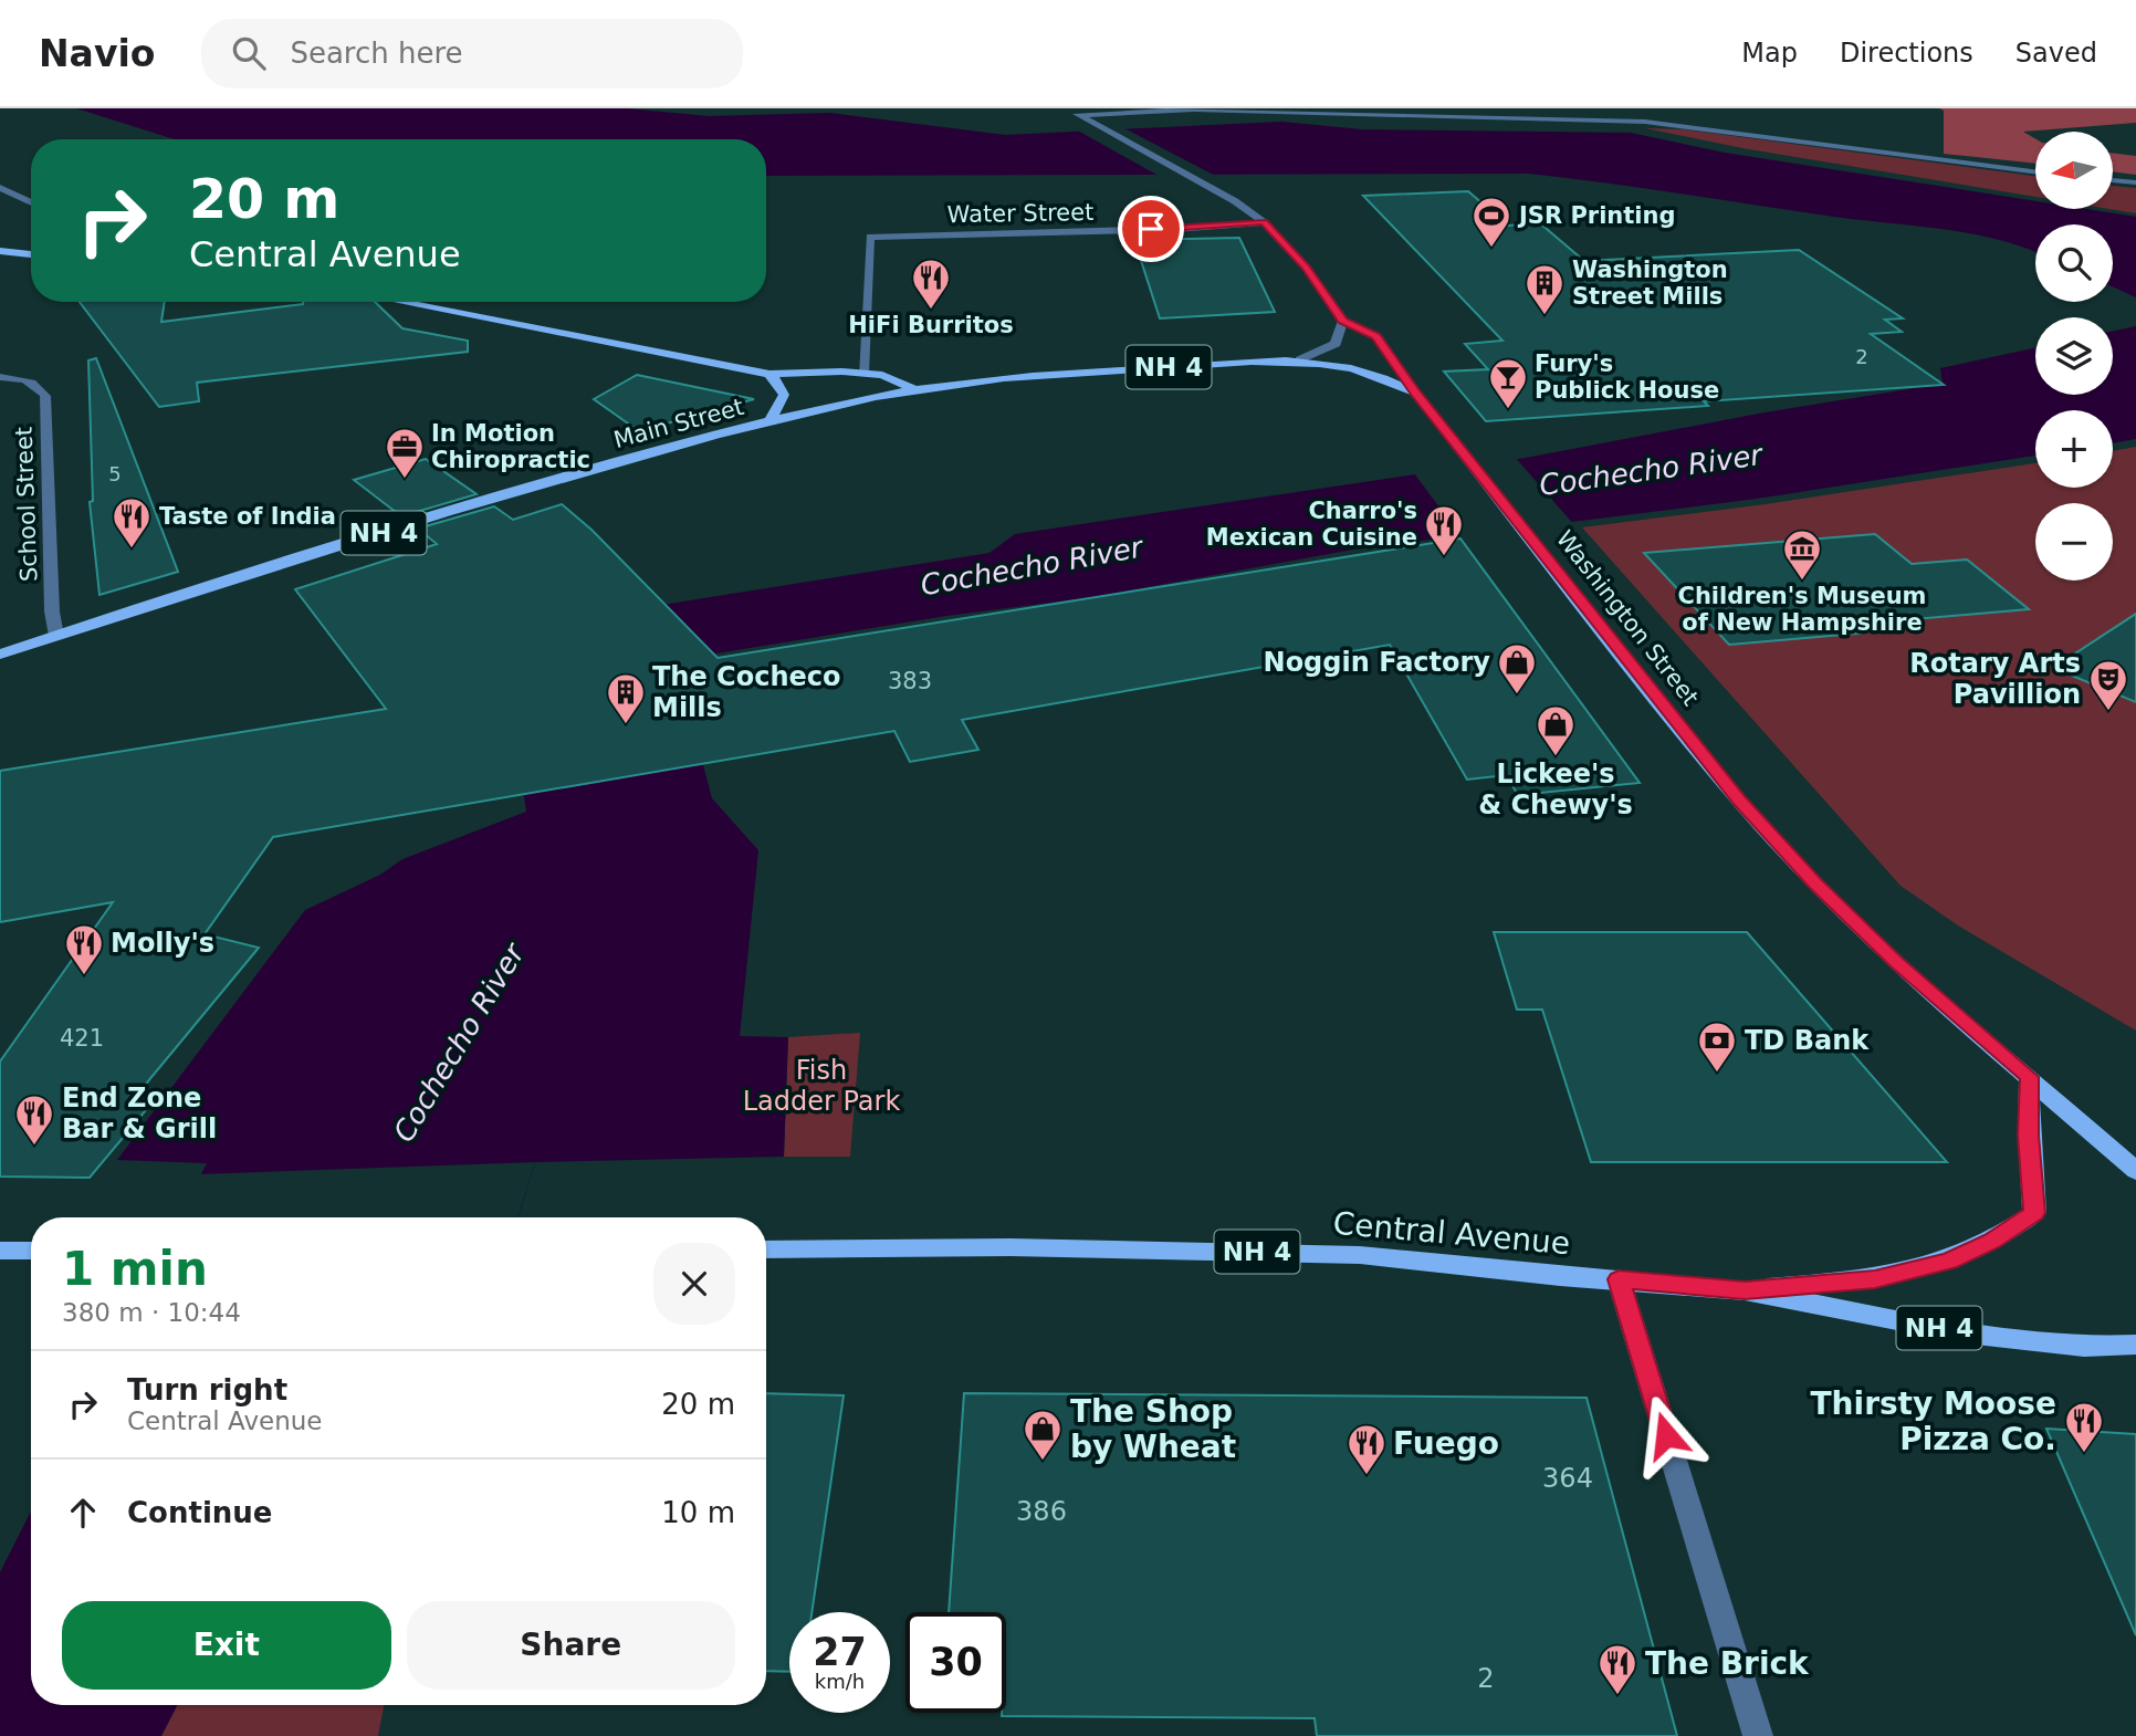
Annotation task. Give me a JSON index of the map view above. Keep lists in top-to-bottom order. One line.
{"streets":{"main road":["NH 4","Main Street","Washington Street","Central Avenue"],"street":["Water Street","School Street"]},"crossings":[["Water Street","Washington Street"],["Main Street","School Street"],["Main Street","Washington Street"]],"water":["Cochecho River"],"parks":["Fish Ladder Park"],"places":{"sports":["JSR Printing"],"restaurant":["HiFi Burritos","Taste of India","Charro's Mexican Cuisine","Molly's","End Zone Bar & Grill","Thirsty Moose Pizza Co.","Fuego","The Brick"],"building":["Washington Street Mills","The Cocheco Mills"],"bar":["Fury's Publick House"],"office":["In Motion Chiropractic"],"museum":["Children's Museum of New Hampshire"],"shop":["Noggin Factory","Lickee's & Chewy's","The Shop by Wheat"],"theatre":["Rotary Arts Pavillion"],"bank":["TD Bank"]},"house_numbers":["2","5","383","421","364","386","2"],"north":"left","page":{"header":"Navio","search":"Search here","nav":["Map","Directions","Saved"],"map_buttons":["+","−"],"turn":["20 m","Central Avenue"],"heading":["1 min","380 m · 10:44"],"list":[{"name":"Turn right","note":"Central Avenue","value":"20 m"},{"name":"Continue","value":"10 m"}],"buttons":["Exit","Share"],"speed":"27 km/h","limit":"30"}}
